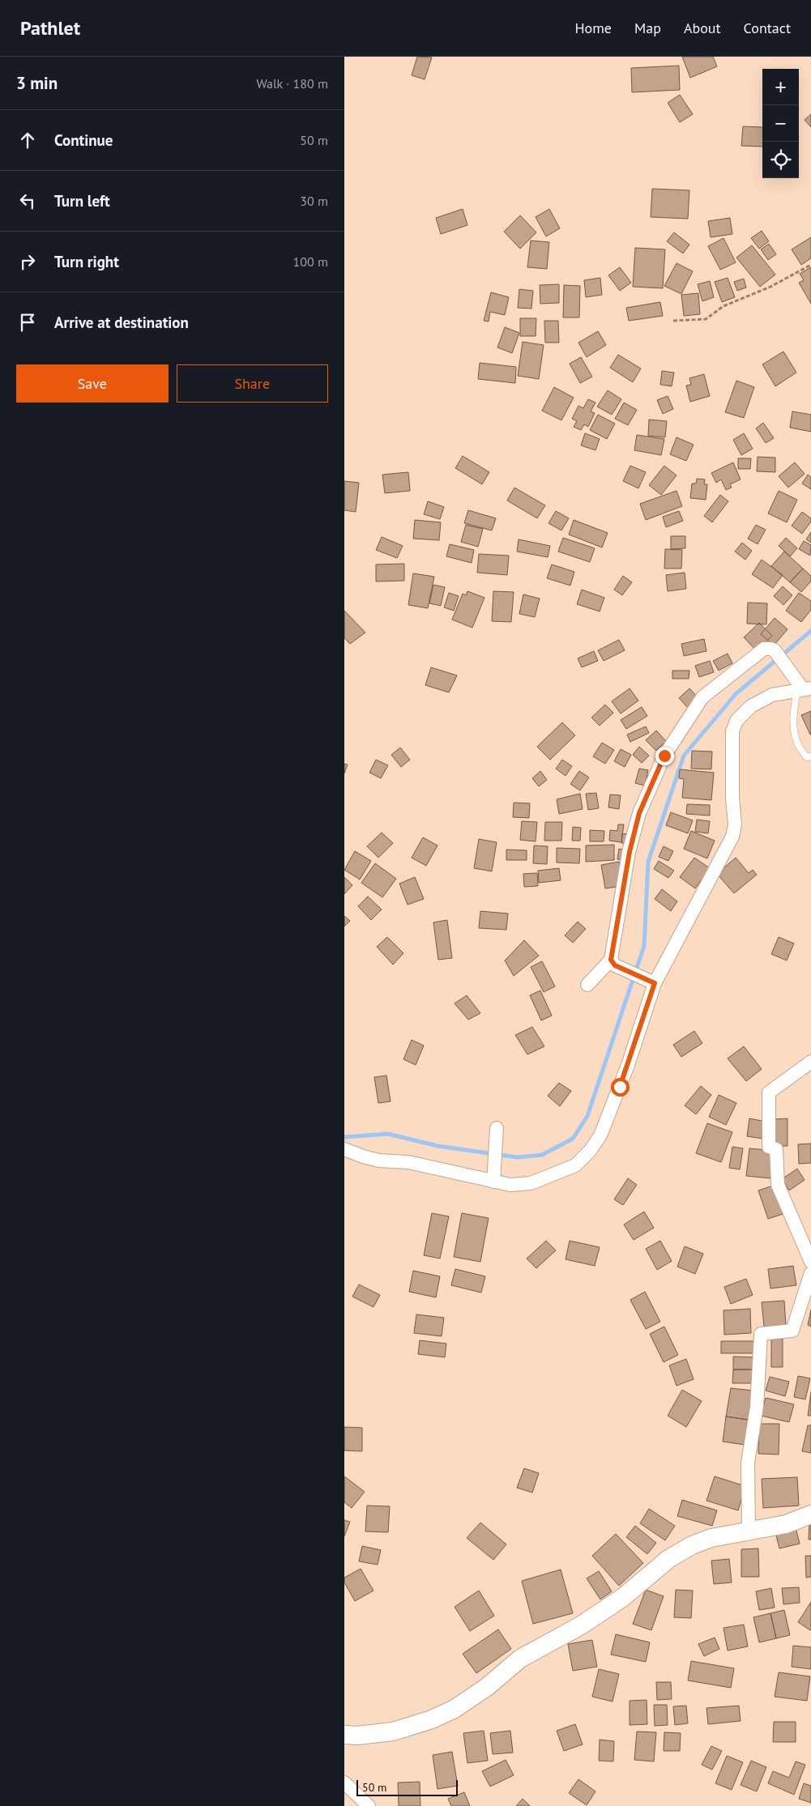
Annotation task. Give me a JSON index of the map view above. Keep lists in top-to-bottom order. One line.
{"scale_bar":"50 m","page":{"header":"Pathlet","nav":["Home","Map","About","Contact"],"heading":["3 min","Walk · 180 m"],"map_buttons":["+","−"],"list":[["Continue","50 m"],["Turn left","30 m"],["Turn right","100 m"],"Arrive at destination"],"buttons":["Save","Share"],"scale":"50 m"}}
